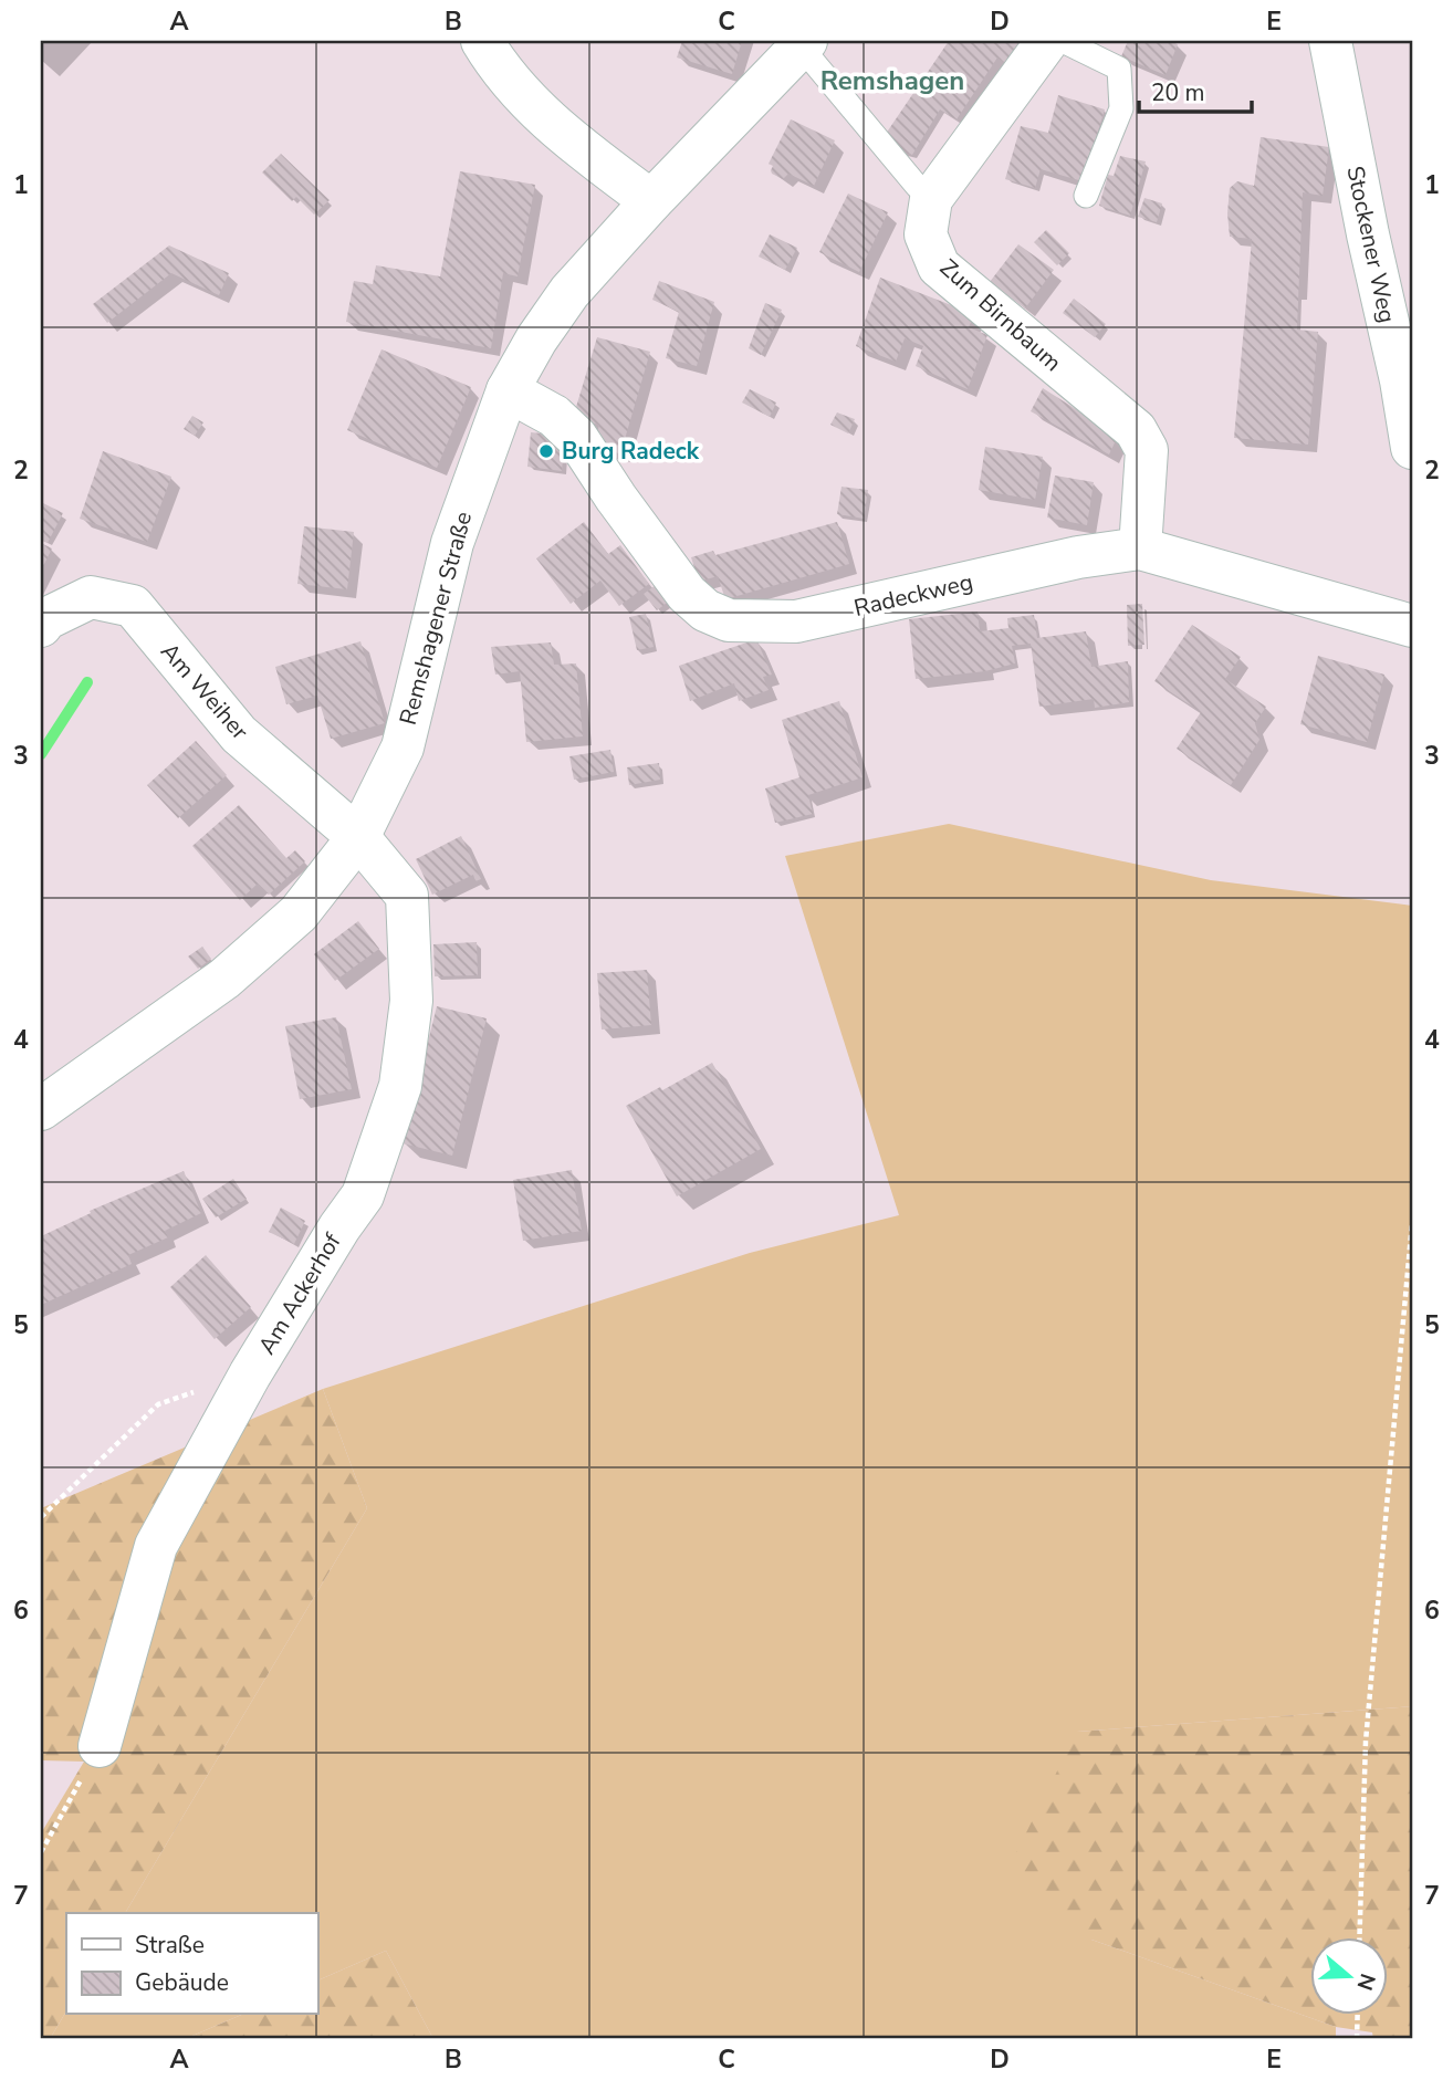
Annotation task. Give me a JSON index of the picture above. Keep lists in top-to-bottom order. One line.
{"streets":{"street":["Stockener Weg","Zum Birnbaum","Radeckweg","Remshagener Straße","Am Weiher","Am Ackerhof"]},"crossings":[["Zum Birnbaum","Radeckweg"],["Radeckweg","Remshagener Straße"],["Remshagener Straße","Am Weiher"],["Remshagener Straße","Am Ackerhof"],["Am Weiher","Am Ackerhof"]],"districts":["Remshagen"],"places":["Burg Radeck"],"legend":["Straße","Gebäude"],"scale_bar":"20 m","north":"right","grid":{"columns":["A","B","C","D","E"],"rows":["1","2","3","4","5","6","7"]}}
